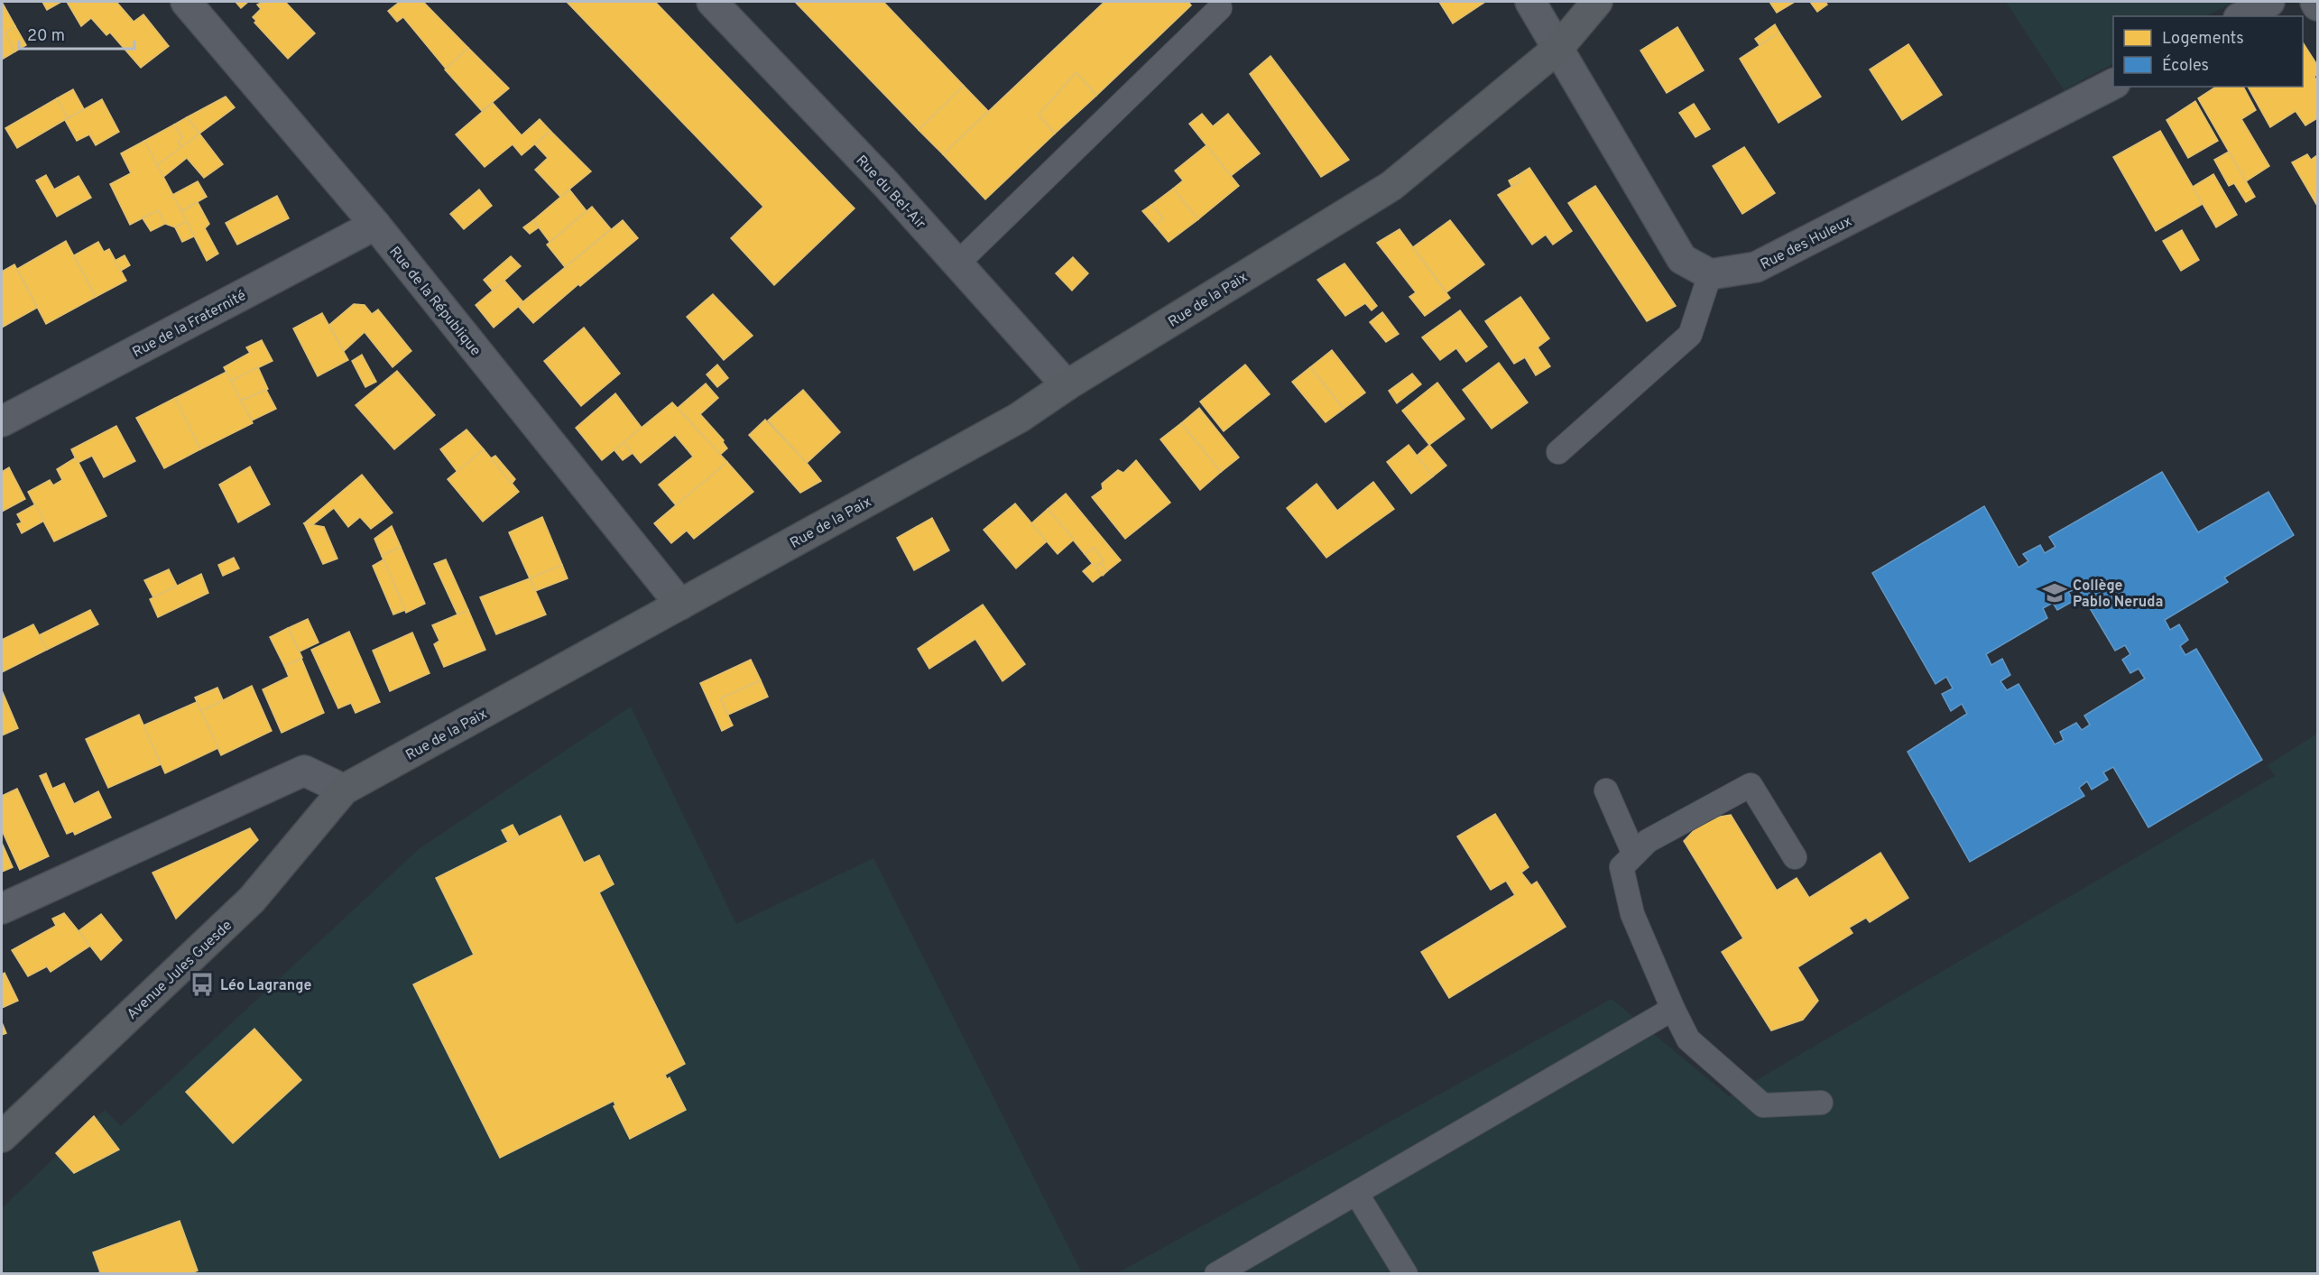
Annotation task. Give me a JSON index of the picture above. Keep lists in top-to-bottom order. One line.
{"streets":{"street":["Rue du Bel-Air","Rue des Huleux","Rue de la Paix","Rue de la République","Rue de la Fraternité","Avenue Jules Guesde"]},"crossings":[["Rue du Bel-Air","Rue de la Paix"],["Rue de la Paix","Rue de la République"],["Rue de la Paix","Avenue Jules Guesde"],["Rue de la République","Rue de la Fraternité"]],"places":{"school or university":["Collège Pablo Neruda"],"bus stop":["Léo Lagrange"]},"legend":["Logements","Écoles"],"scale_bar":"20 m"}
